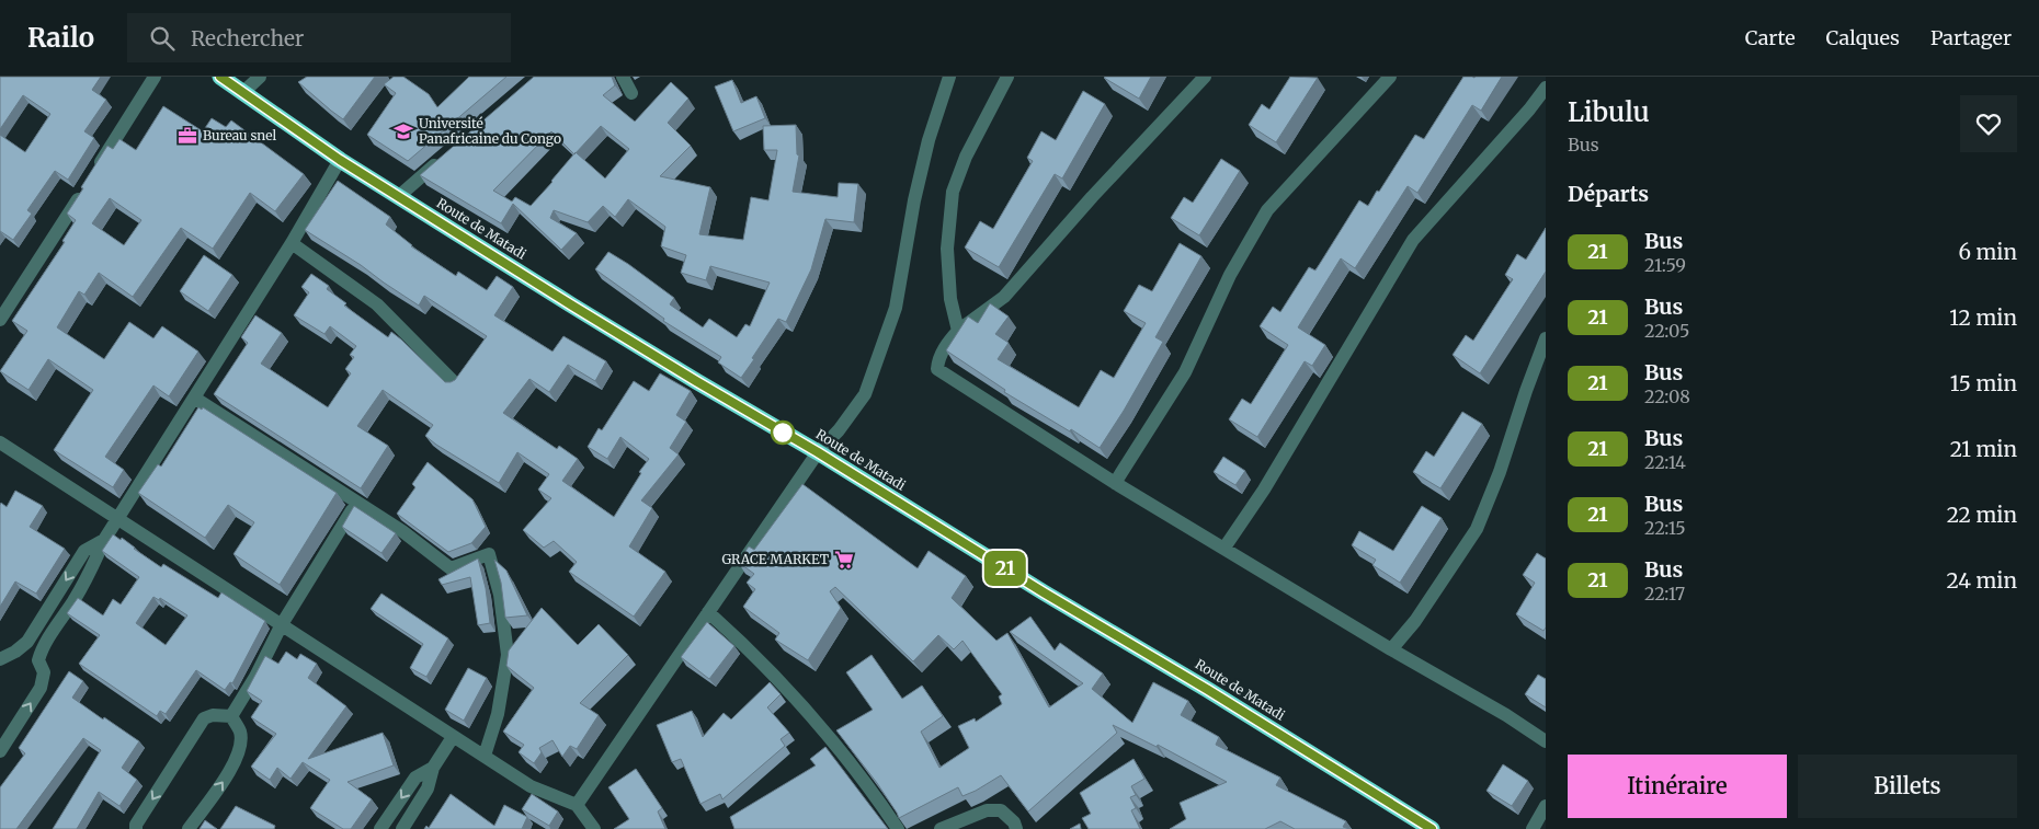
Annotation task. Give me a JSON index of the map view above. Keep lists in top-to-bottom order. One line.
{"streets":{"highway":["Route de Matadi"]},"places":{"school or university":["Université Panafricaine du Congo"],"office":["Bureau snel"],"supermarket":["GRACE MARKET"]},"lines":["bus line 21"],"page":{"header":"Railo","search":"Rechercher","nav":["Carte","Calques","Partager"],"on_map":"21","heading":[["Libulu","Bus"],"Départs"],"list":[{"mark":"21","name":"Bus","note":"21:59","value":"6 min"},{"mark":"21","name":"Bus","note":"22:05","value":"12 min"},{"mark":"21","name":"Bus","note":"22:08","value":"15 min"},{"mark":"21","name":"Bus","note":"22:14","value":"21 min"},{"mark":"21","name":"Bus","note":"22:15","value":"22 min"},{"mark":"21","name":"Bus","note":"22:17","value":"24 min"}],"buttons":["Itinéraire","Billets"]}}
